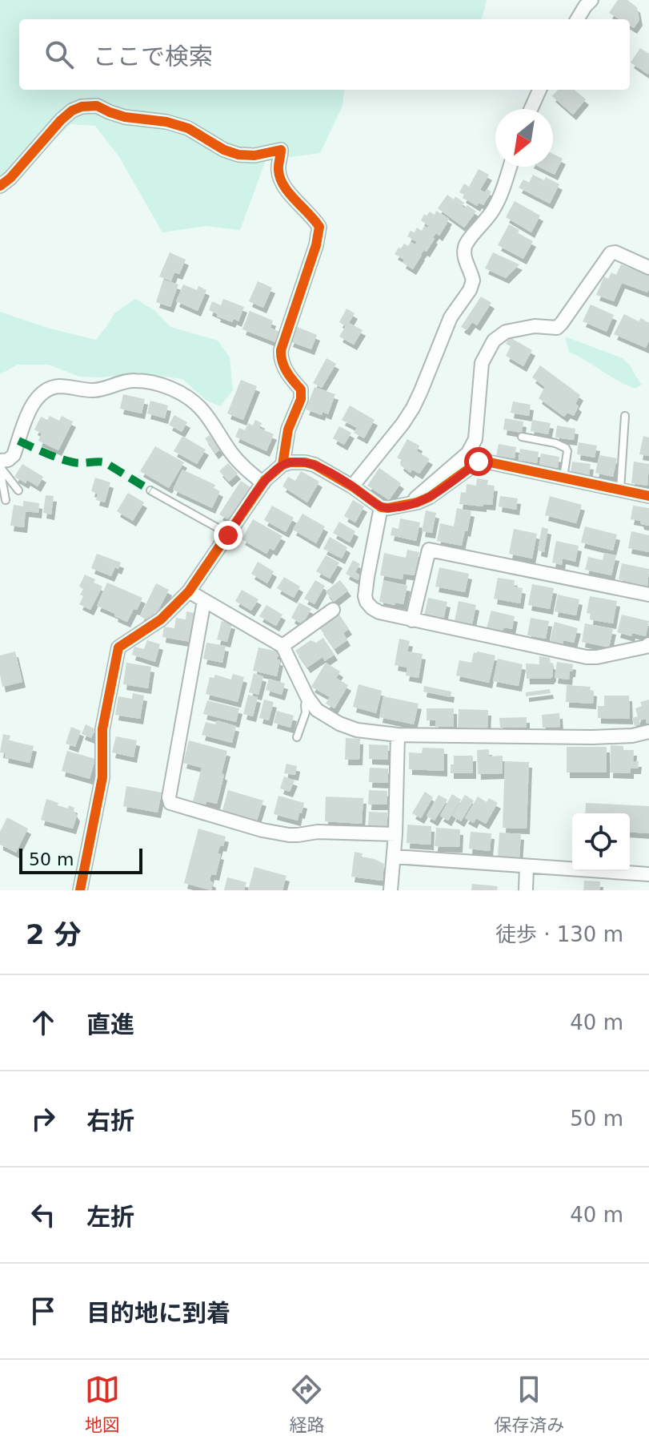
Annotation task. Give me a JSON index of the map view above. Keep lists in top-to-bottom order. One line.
{"scale_bar":"50 m","north":"bottom left","page":{"search":"ここで検索","scale":"50 m","heading":["2 分","徒歩 · 130 m"],"list":[["直進","40 m"],["右折","50 m"],["左折","40 m"],"目的地に到着"],"nav":["地図","経路","保存済み"]}}
